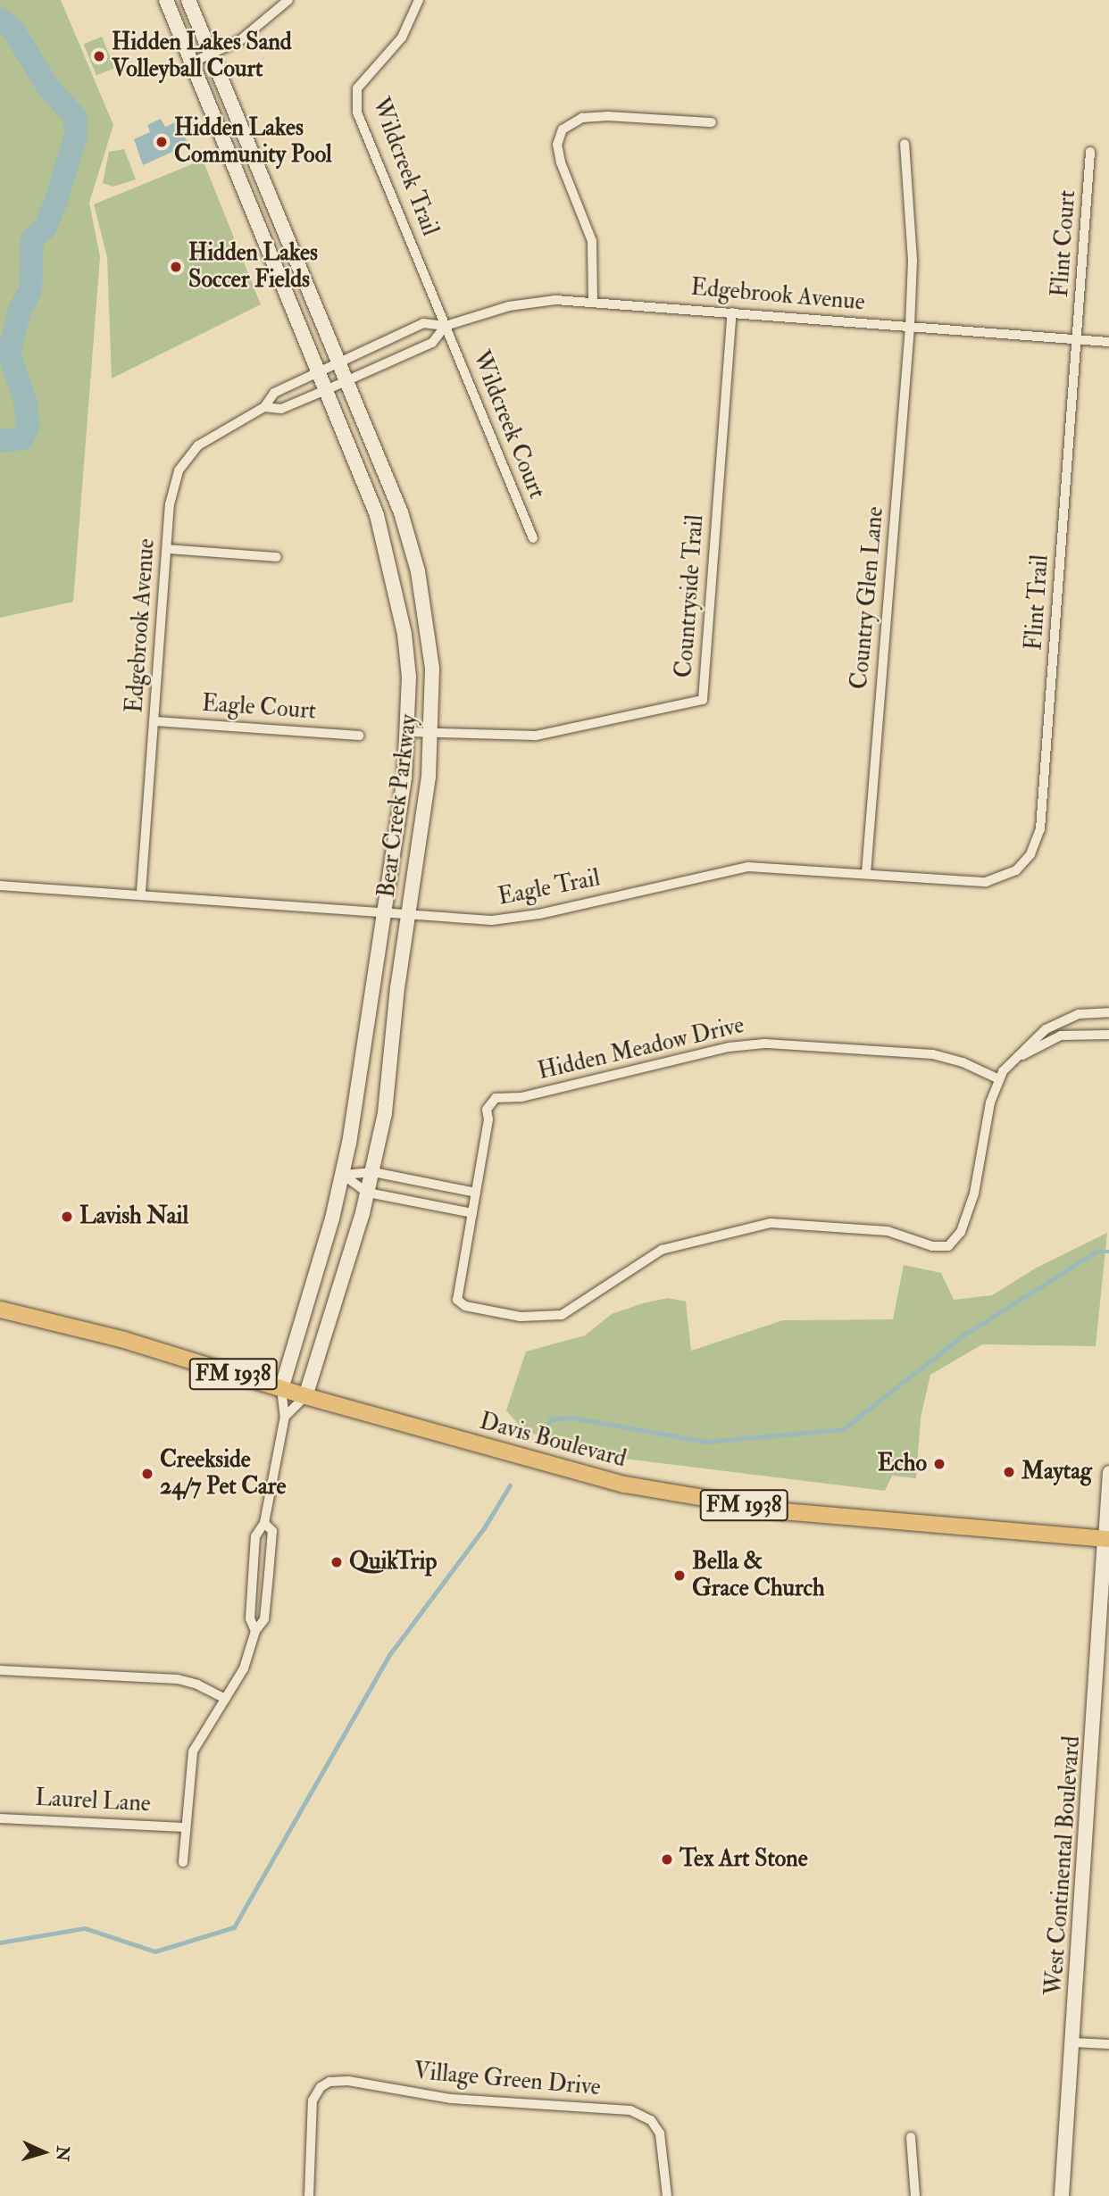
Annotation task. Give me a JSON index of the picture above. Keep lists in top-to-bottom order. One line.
{"streets":{"main road":["Bear Creek Parkway","FM 1938","Davis Boulevard","West Continental Boulevard"],"street":["Wildcreek Trail","Flint Court","Edgebrook Avenue","Wildcreek Court","Countryside Trail","Country Glen Lane","Flint Trail","Eagle Court","Eagle Trail","Hidden Meadow Drive","Laurel Lane","Village Green Drive"]},"crossings":[["Wildcreek Trail","Edgebrook Avenue"],["Wildcreek Trail","Wildcreek Court"],["Flint Court","Edgebrook Avenue"],["Flint Court","Flint Trail"],["Edgebrook Avenue","Wildcreek Court"],["Edgebrook Avenue","Countryside Trail"],["Edgebrook Avenue","Country Glen Lane"],["Edgebrook Avenue","Flint Trail"],["Edgebrook Avenue","Eagle Court"],["Edgebrook Avenue","Bear Creek Parkway"],["Edgebrook Avenue","Eagle Trail"],["Countryside Trail","Bear Creek Parkway"],["Country Glen Lane","Eagle Trail"],["Flint Trail","Eagle Trail"],["Bear Creek Parkway","Eagle Trail"],["Bear Creek Parkway","Davis Boulevard"],["Bear Creek Parkway","Laurel Lane"],["Davis Boulevard","West Continental Boulevard"]],"places":["Hidden Lakes Sand Volleyball Court","Hidden Lakes Community Pool","Hidden Lakes Soccer Fields","Lavish Nail","Echo","Maytag","Creekside 24/7 Pet Care","QuikTrip","Bella & Grace Church","Tex Art Stone"],"north":"right"}
